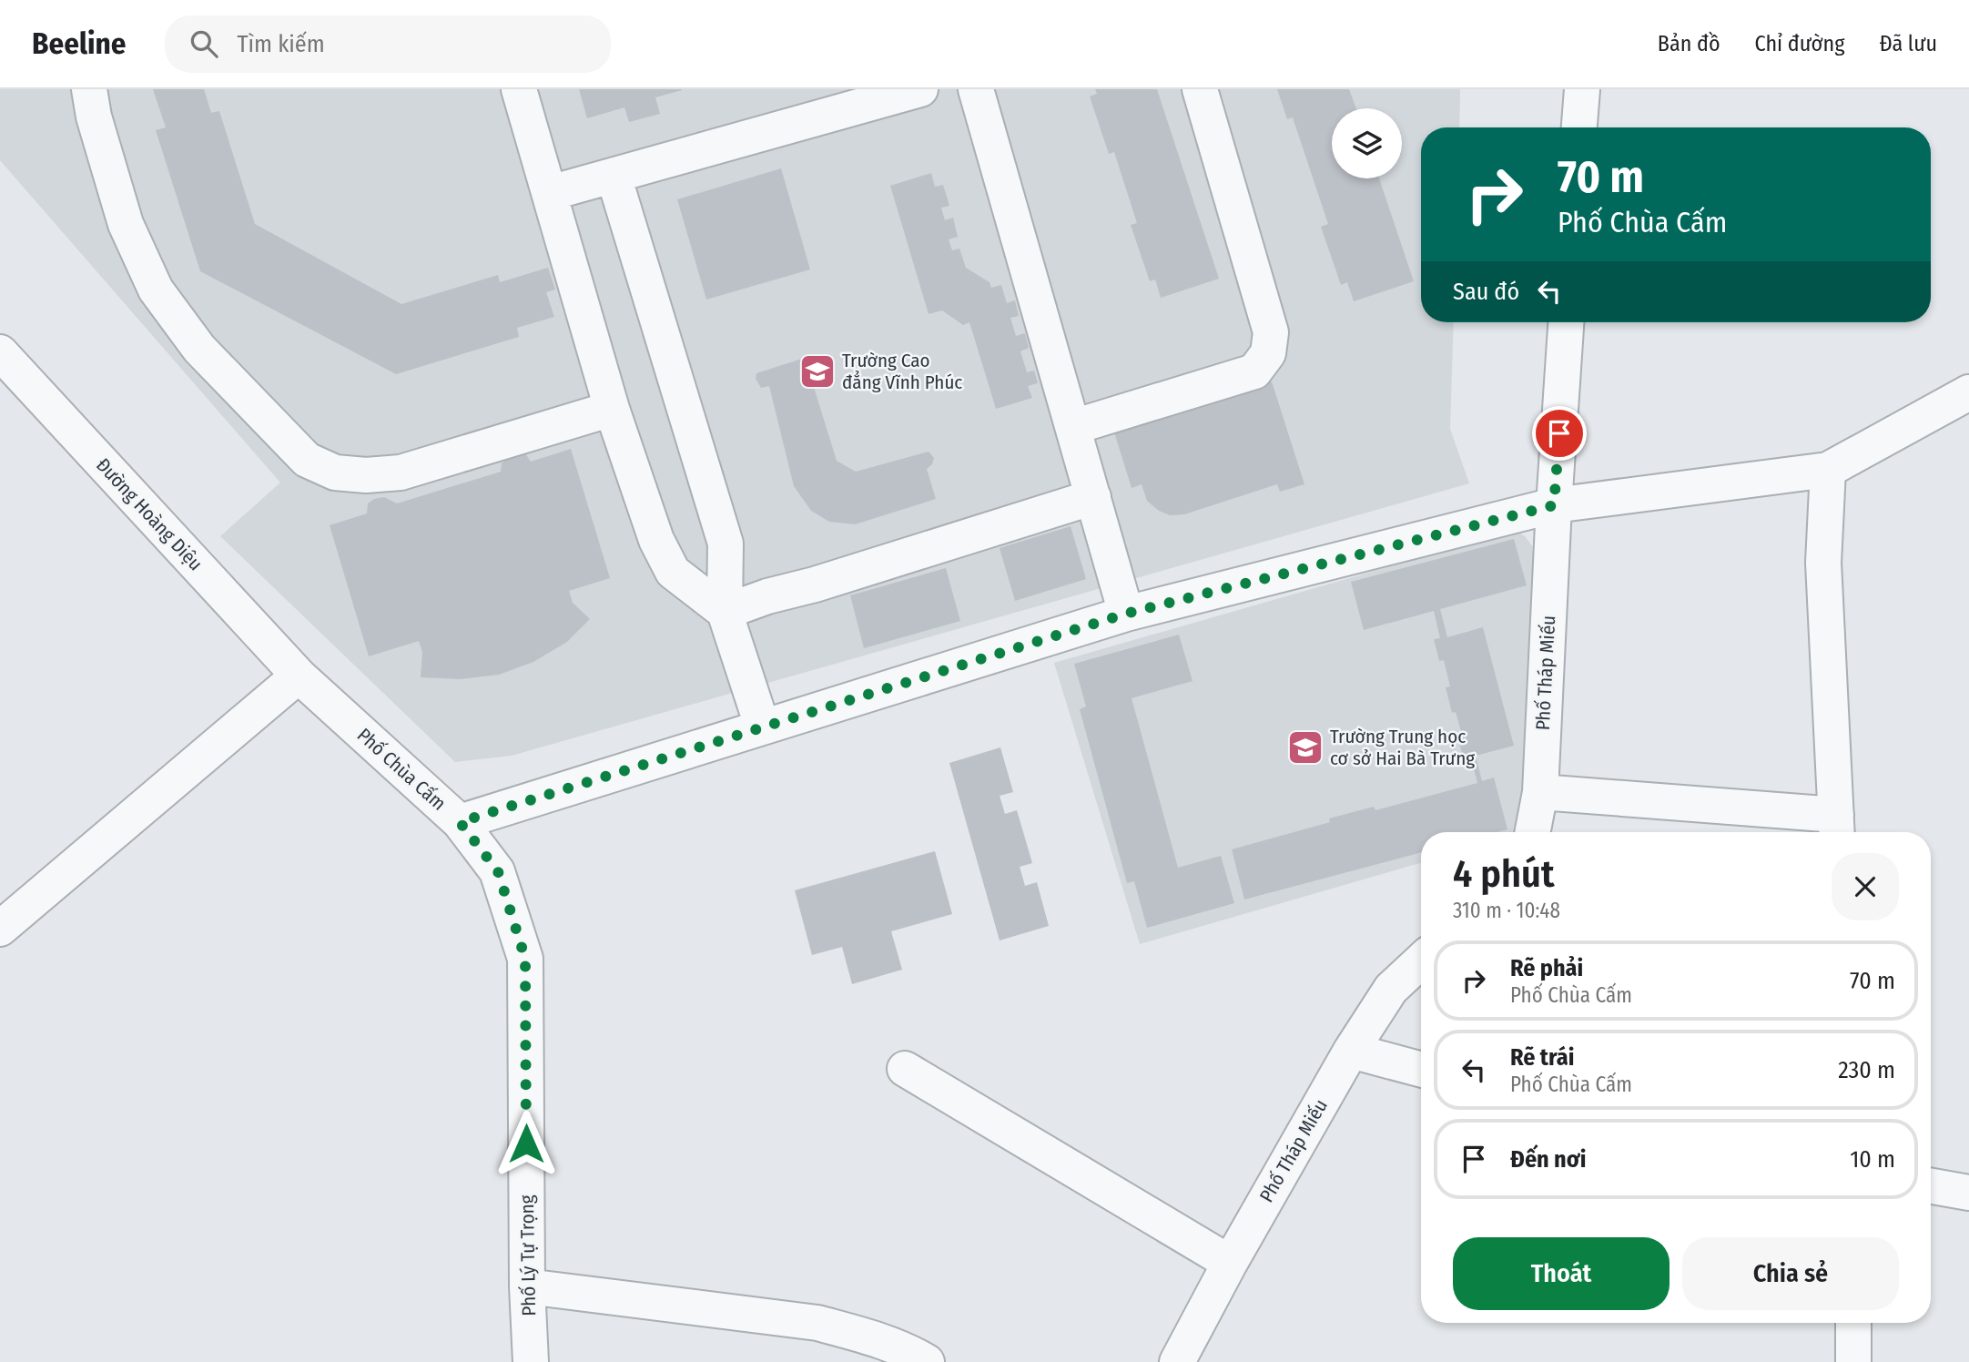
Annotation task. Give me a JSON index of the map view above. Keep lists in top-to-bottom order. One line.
{"streets":{"street":["Đường Hoàng Diệu","Phố Tháp Miếu","Phố Chùa Cấm","Phố Lý Tự Trọng"]},"crossings":[["Đường Hoàng Diệu","Phố Chùa Cấm"],["Phố Tháp Miếu","Phố Chùa Cấm"],["Phố Chùa Cấm","Phố Lý Tự Trọng"]],"places":{"school or university":["Trường Cao đẳng Vĩnh Phúc","Trường Trung học cơ sở Hai Bà Trưng"]},"page":{"header":"Beeline","search":"Tìm kiếm","nav":["Bản đồ","Chỉ đường","Đã lưu"],"turn":["70 m","Phố Chùa Cấm"],"then":"Sau đó","heading":["4 phút","310 m · 10:48"],"list":[{"name":"Rẽ phải","note":"Phố Chùa Cấm","value":"70 m"},{"name":"Rẽ trái","note":"Phố Chùa Cấm","value":"230 m"},{"name":"Đến nơi","value":"10 m"}],"buttons":["Thoát","Chia sẻ"]}}
